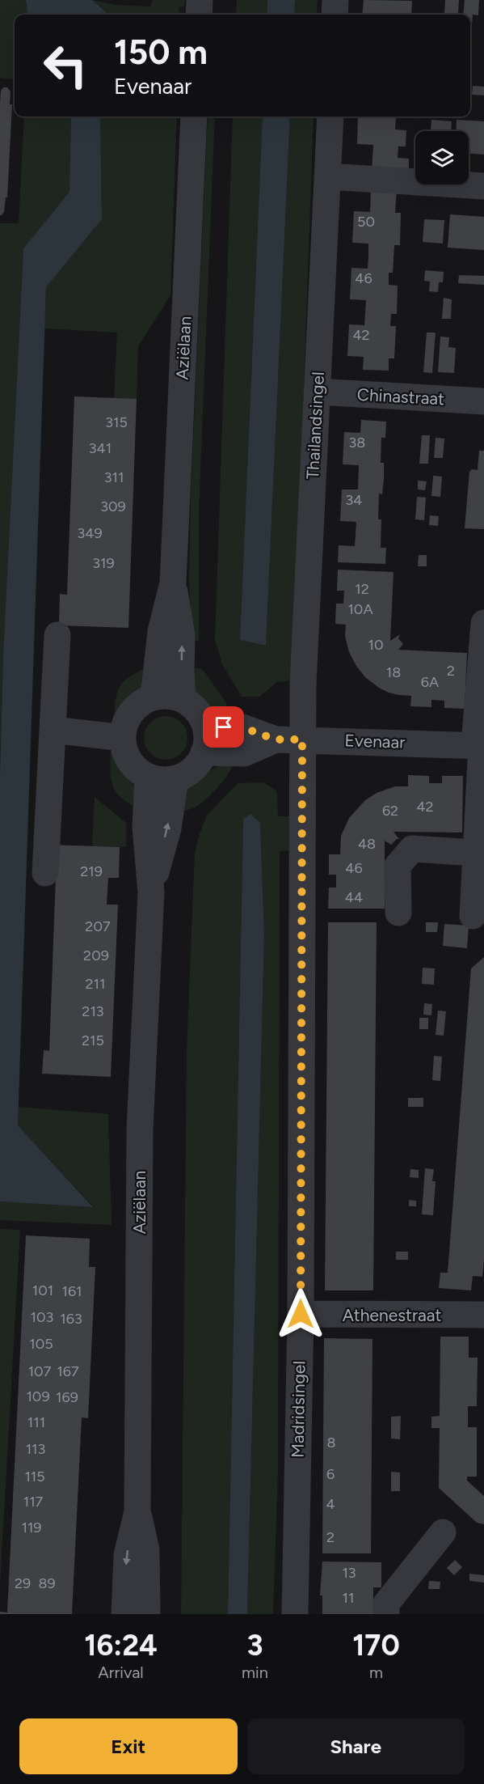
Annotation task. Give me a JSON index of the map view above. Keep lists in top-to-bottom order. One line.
{"streets":{"street":["Aziëlaan","Chinastraat","Thailandsingel","Evenaar","Athenestraat","Madridsingel"]},"crossings":[["Aziëlaan","Evenaar"],["Chinastraat","Thailandsingel"],["Thailandsingel","Evenaar"],["Thailandsingel","Madridsingel"],["Evenaar","Madridsingel"],["Athenestraat","Madridsingel"]],"house_numbers":["50","46","42","315","38","341","311","34","309","349","319","12","10A","10","2","18","6A","42","62","48","46","219","44","207","209","211","213","215","101","161","103","163","105","107","167","109","169","111","8","113","6","115","117","4","119","2","13","29","89","11"],"page":{"turn":["150 m","Evenaar"],"eta":["16:24","Arrival","3","min","170","m"],"buttons":["Exit","Share"]}}
